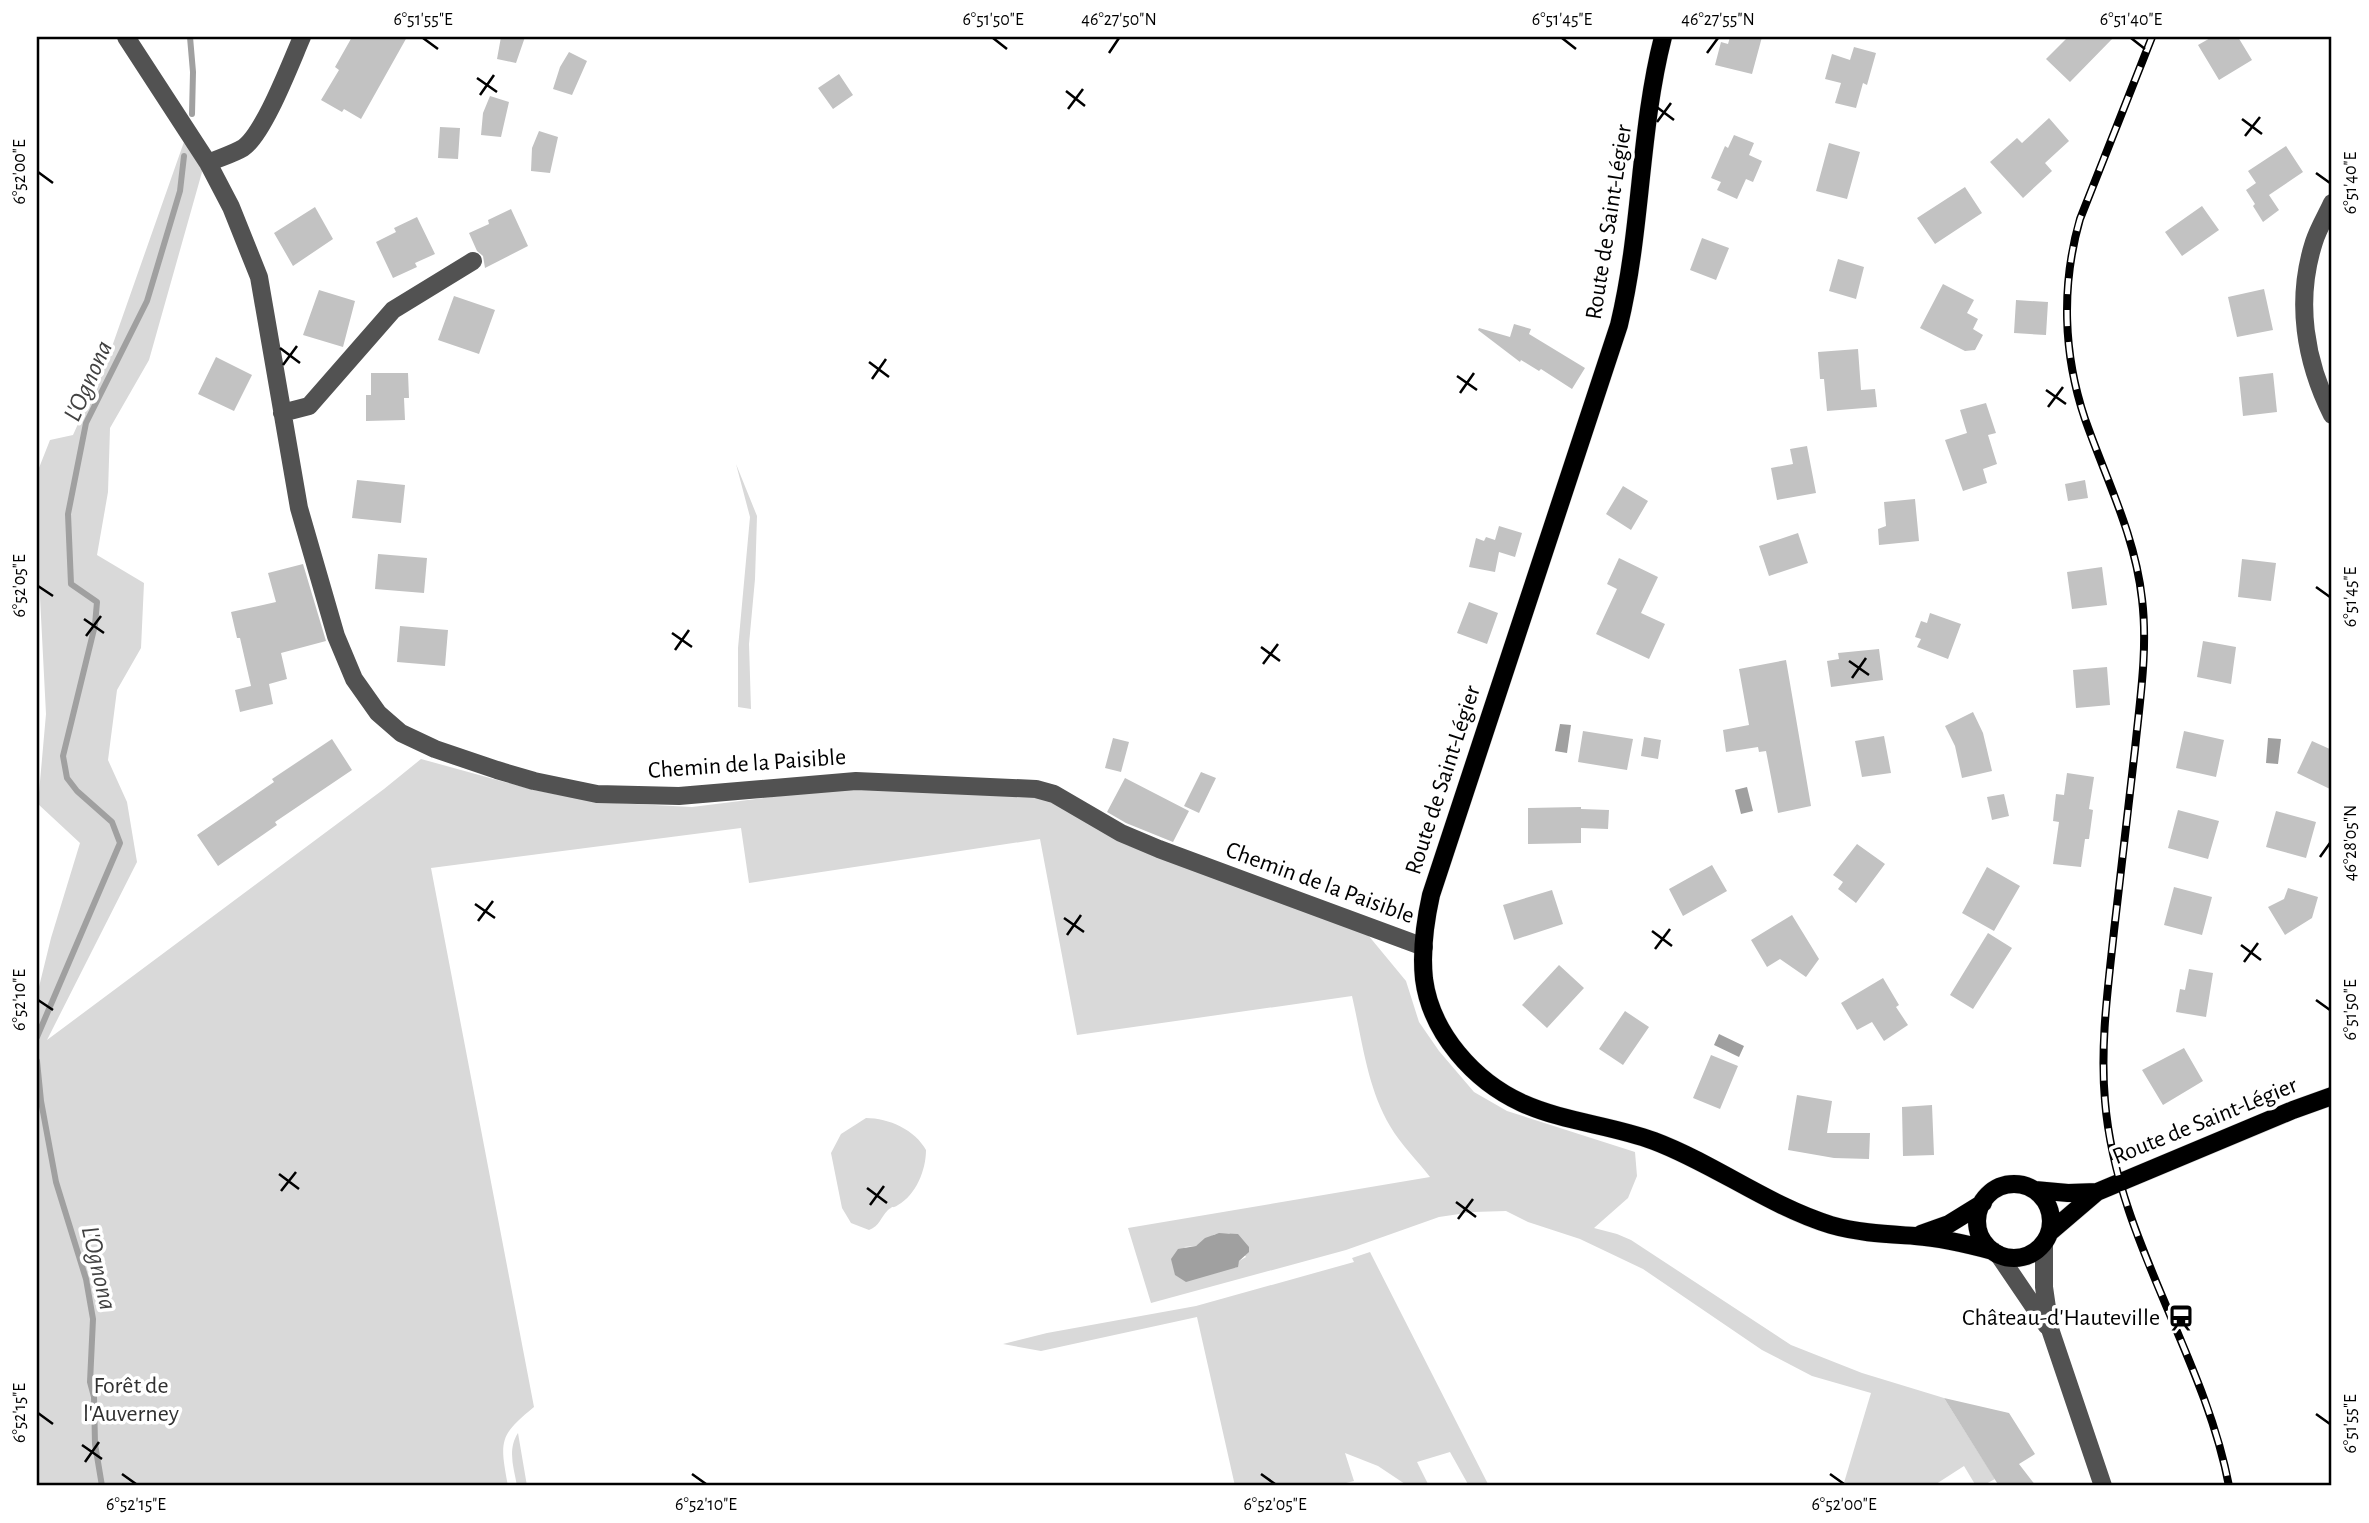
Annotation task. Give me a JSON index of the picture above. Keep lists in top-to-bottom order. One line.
{"streets":{"main road":["Route de Saint-Légier"],"street":["Chemin de la Paisible"]},"crossings":[["Route de Saint-Légier","Chemin de la Paisible"]],"water":["L'Ognona"],"parks":["Forêt de l'Auverney"],"places":{"station":["Château-d'Hauteville"]},"coordinates":["6°51'55\"E","6°51'50\"E","46°27'50\"N","6°51'45\"E","46°27'55\"N","6°51'40\"E","6°52'00\"E","6°52'05\"E","46°28'05\"N","6°52'10\"E","6°52'15\"E"]}
